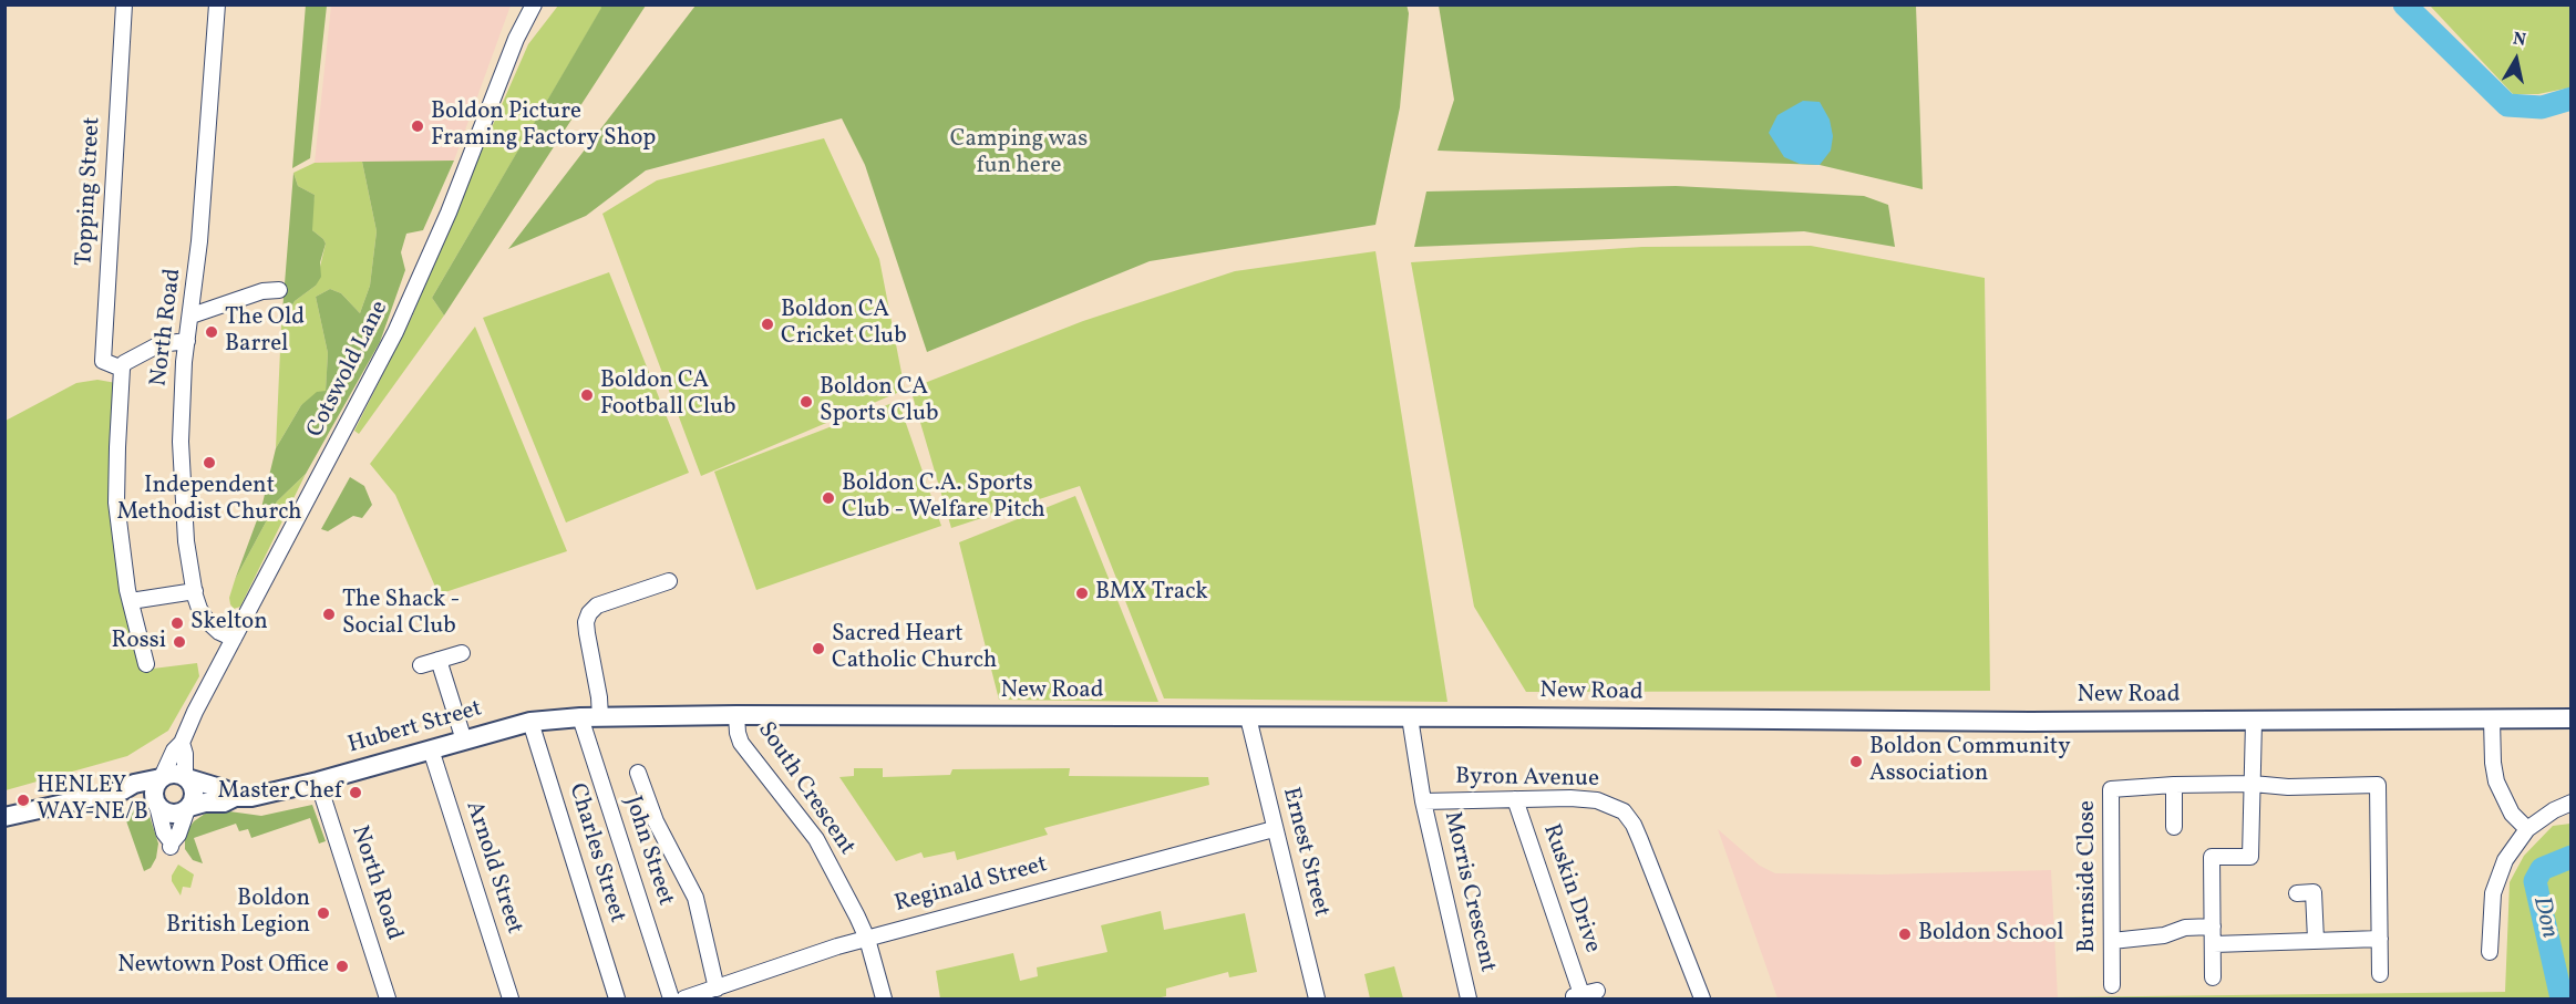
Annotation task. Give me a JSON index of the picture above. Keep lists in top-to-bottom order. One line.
{"streets":{"main road":["New Road","Hubert Street"],"street":["Topping Street","North Road","Cotswold Lane","Byron Avenue","South Crescent","John Street","Ernest Street","Charles Street","Arnold Street","Burnside Close","Reginald Street","Ruskin Drive","Morris Crescent"]},"crossings":[["North Road","Cotswold Lane"],["North Road","Hubert Street"],["Cotswold Lane","Hubert Street"],["New Road","Hubert Street"],["New Road","South Crescent"],["New Road","Ernest Street"],["New Road","Morris Crescent"],["Hubert Street","John Street"],["Hubert Street","Charles Street"],["Hubert Street","Arnold Street"],["Byron Avenue","Ruskin Drive"],["Byron Avenue","Morris Crescent"],["South Crescent","Reginald Street"],["Ernest Street","Reginald Street"]],"water":["Don"],"parks":["Camping was fun here"],"places":["Boldon Picture Framing Factory Shop","Boldon CA Cricket Club","The Old Barrel","Boldon CA Football Club","Boldon CA Sports Club","Independent Methodist Church","Boldon C.A. Sports Club - Welfare Pitch","BMX Track","The Shack - Social Club","Skelton","Rossi","Sacred Heart Catholic Church","Boldon Community Association","Master Chef","HENLEY WAY-NE/B","Boldon British Legion","Boldon School","Newtown Post Office"],"north":"top"}
